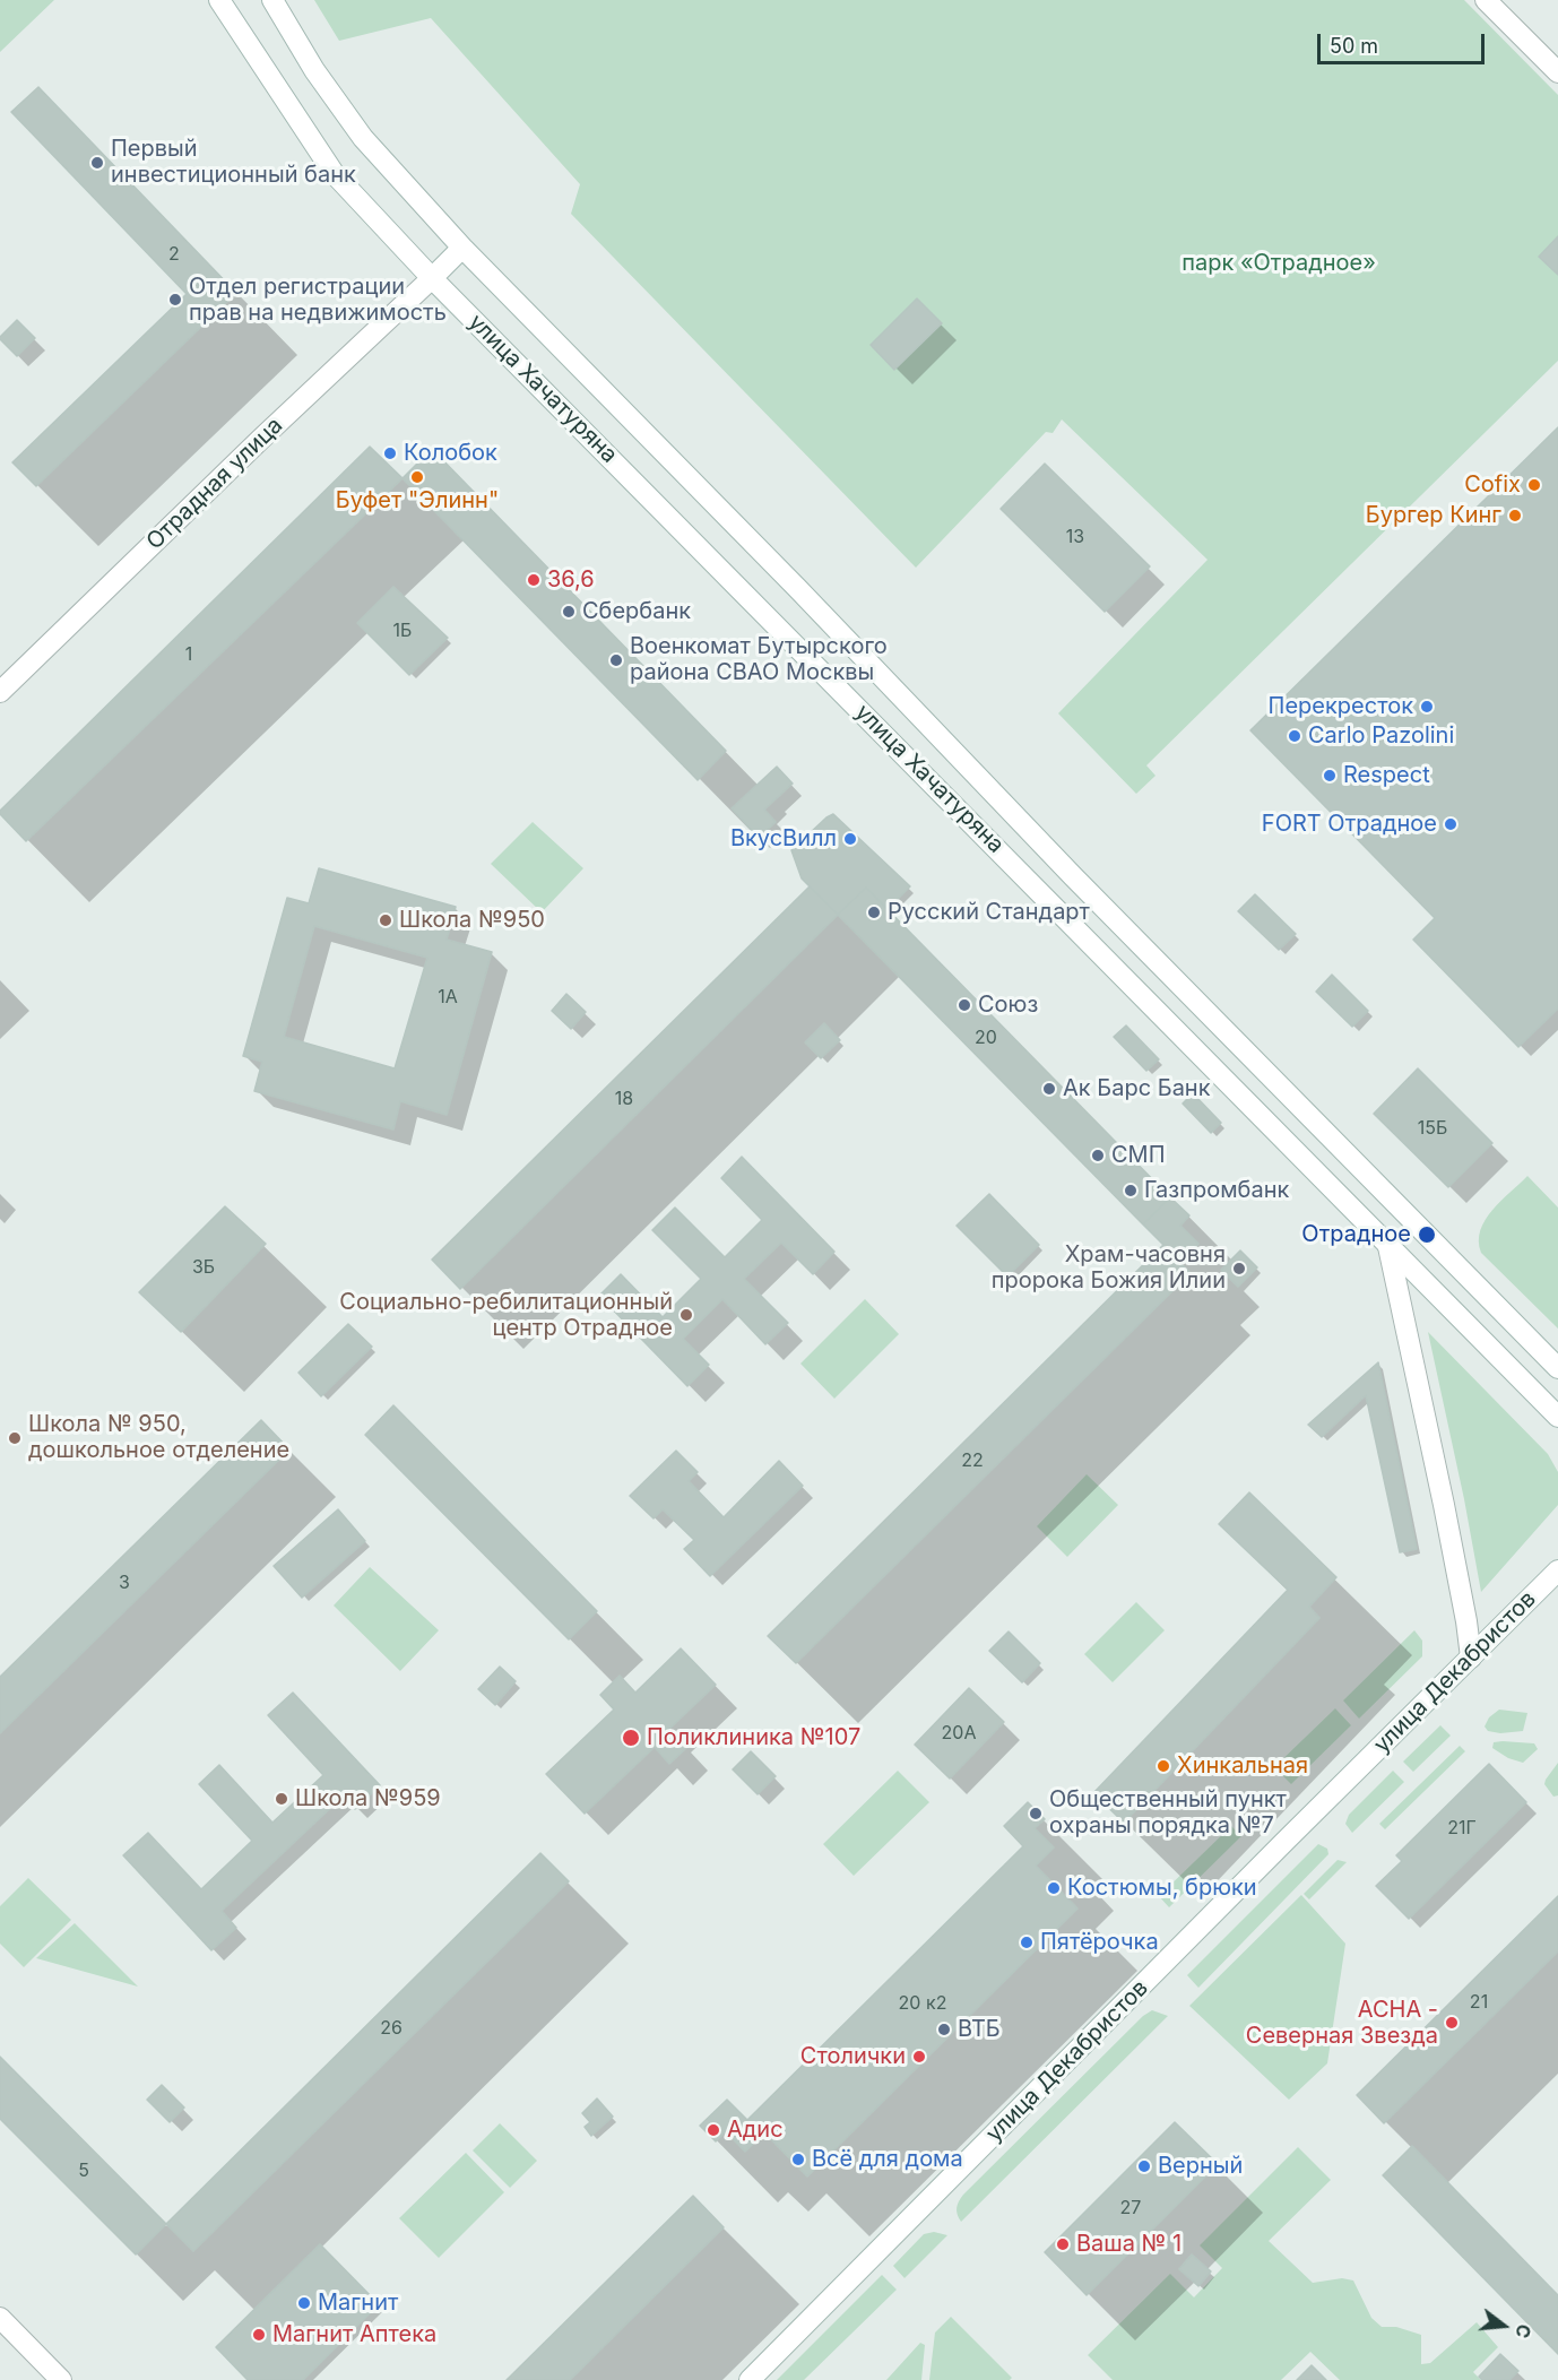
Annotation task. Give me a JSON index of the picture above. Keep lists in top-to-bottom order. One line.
{"streets":{"main road":["улица Хачатуряна","Отрадная улица","улица Декабристов"]},"crossings":[["улица Хачатуряна","Отрадная улица"]],"parks":["парк «Отрадное»"],"places":["Первый инвестиционный банк","Отдел регистрации прав на недвижимость","Колобок","Буфет \"Элинн\"","Cofix","Бургер Кинг","36,6","Сбербанк","Военкомат Бутырского района СВАО Москвы","Перекресток","Carlo Pazolini","Respect","FORT Отрадное","ВкусВилл","Русский Стандарт","Школа №950","Союз","Ак Барс Банк","СМП","Газпромбанк","Отрадное","Храм-часовня пророка Божия Илии","Социально-ребилитационный центр Отрадное","Школа № 950, дошкольное отделение","Поликлиника №107","Хинкальная","Школа №959","Общественный пункт охраны порядка №7","Костюмы, брюки","Пятёрочка","АСНА - Северная Звезда","ВТБ","Столички","Адис","Всё для дома","Верный","Ваша № 1","Магнит","Магнит Аптека"],"house_numbers":["2","13","1Б","1","1А","20","18","15Б","3Б","22","3","20А","21Г","21","20 к2","26","5","27"],"scale_bar":"50 m","north":"right"}
